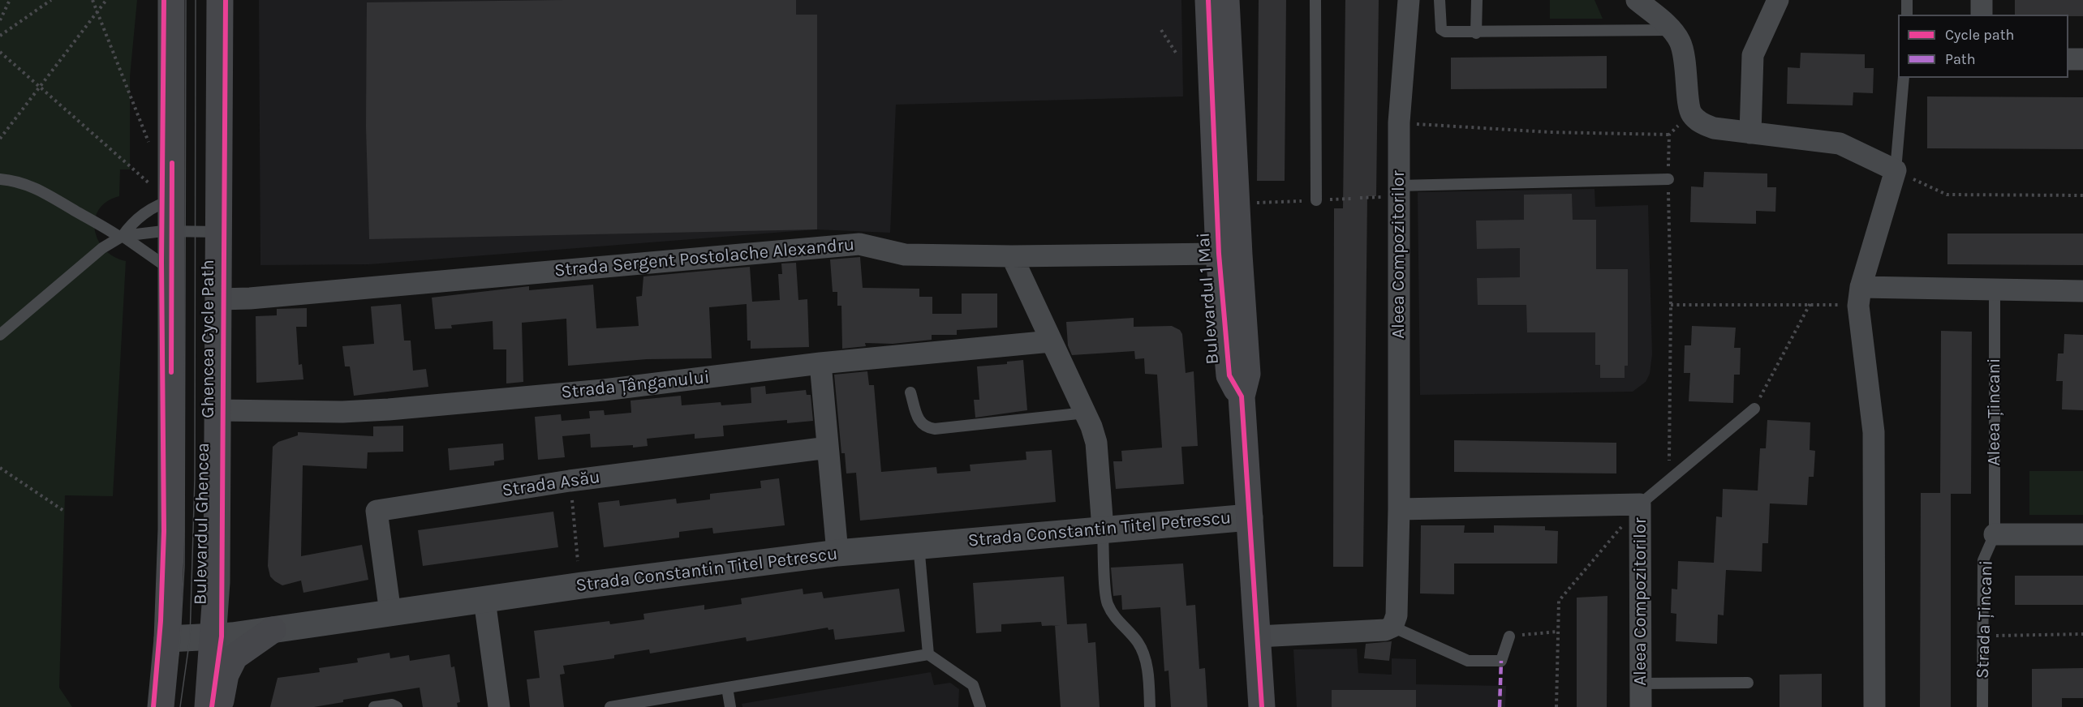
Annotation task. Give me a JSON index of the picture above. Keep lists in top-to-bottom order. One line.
{"streets":{"main road":["Bulevardul 1 Mai","Bulevardul Ghencea"],"street":["Aleea Compozitorilor","Strada Sergent Postolache Alexandru","Strada Țânganului","Strada Asău","Strada Constantin Titel Petrescu","Strada Țincani"],"lane":["Aleea Țincani"],"cycle path":["Ghencea Cycle Path"]},"crossings":[["Strada Sergent Postolache Alexandru","Bulevardul 1 Mai"],["Strada Sergent Postolache Alexandru","Bulevardul Ghencea"],["Bulevardul 1 Mai","Strada Constantin Titel Petrescu"],["Strada Țânganului","Bulevardul Ghencea"],["Aleea Țincani","Strada Țincani"],["Strada Asău","Strada Constantin Titel Petrescu"],["Bulevardul Ghencea","Strada Constantin Titel Petrescu"]],"legend":["Cycle path","Path"]}
